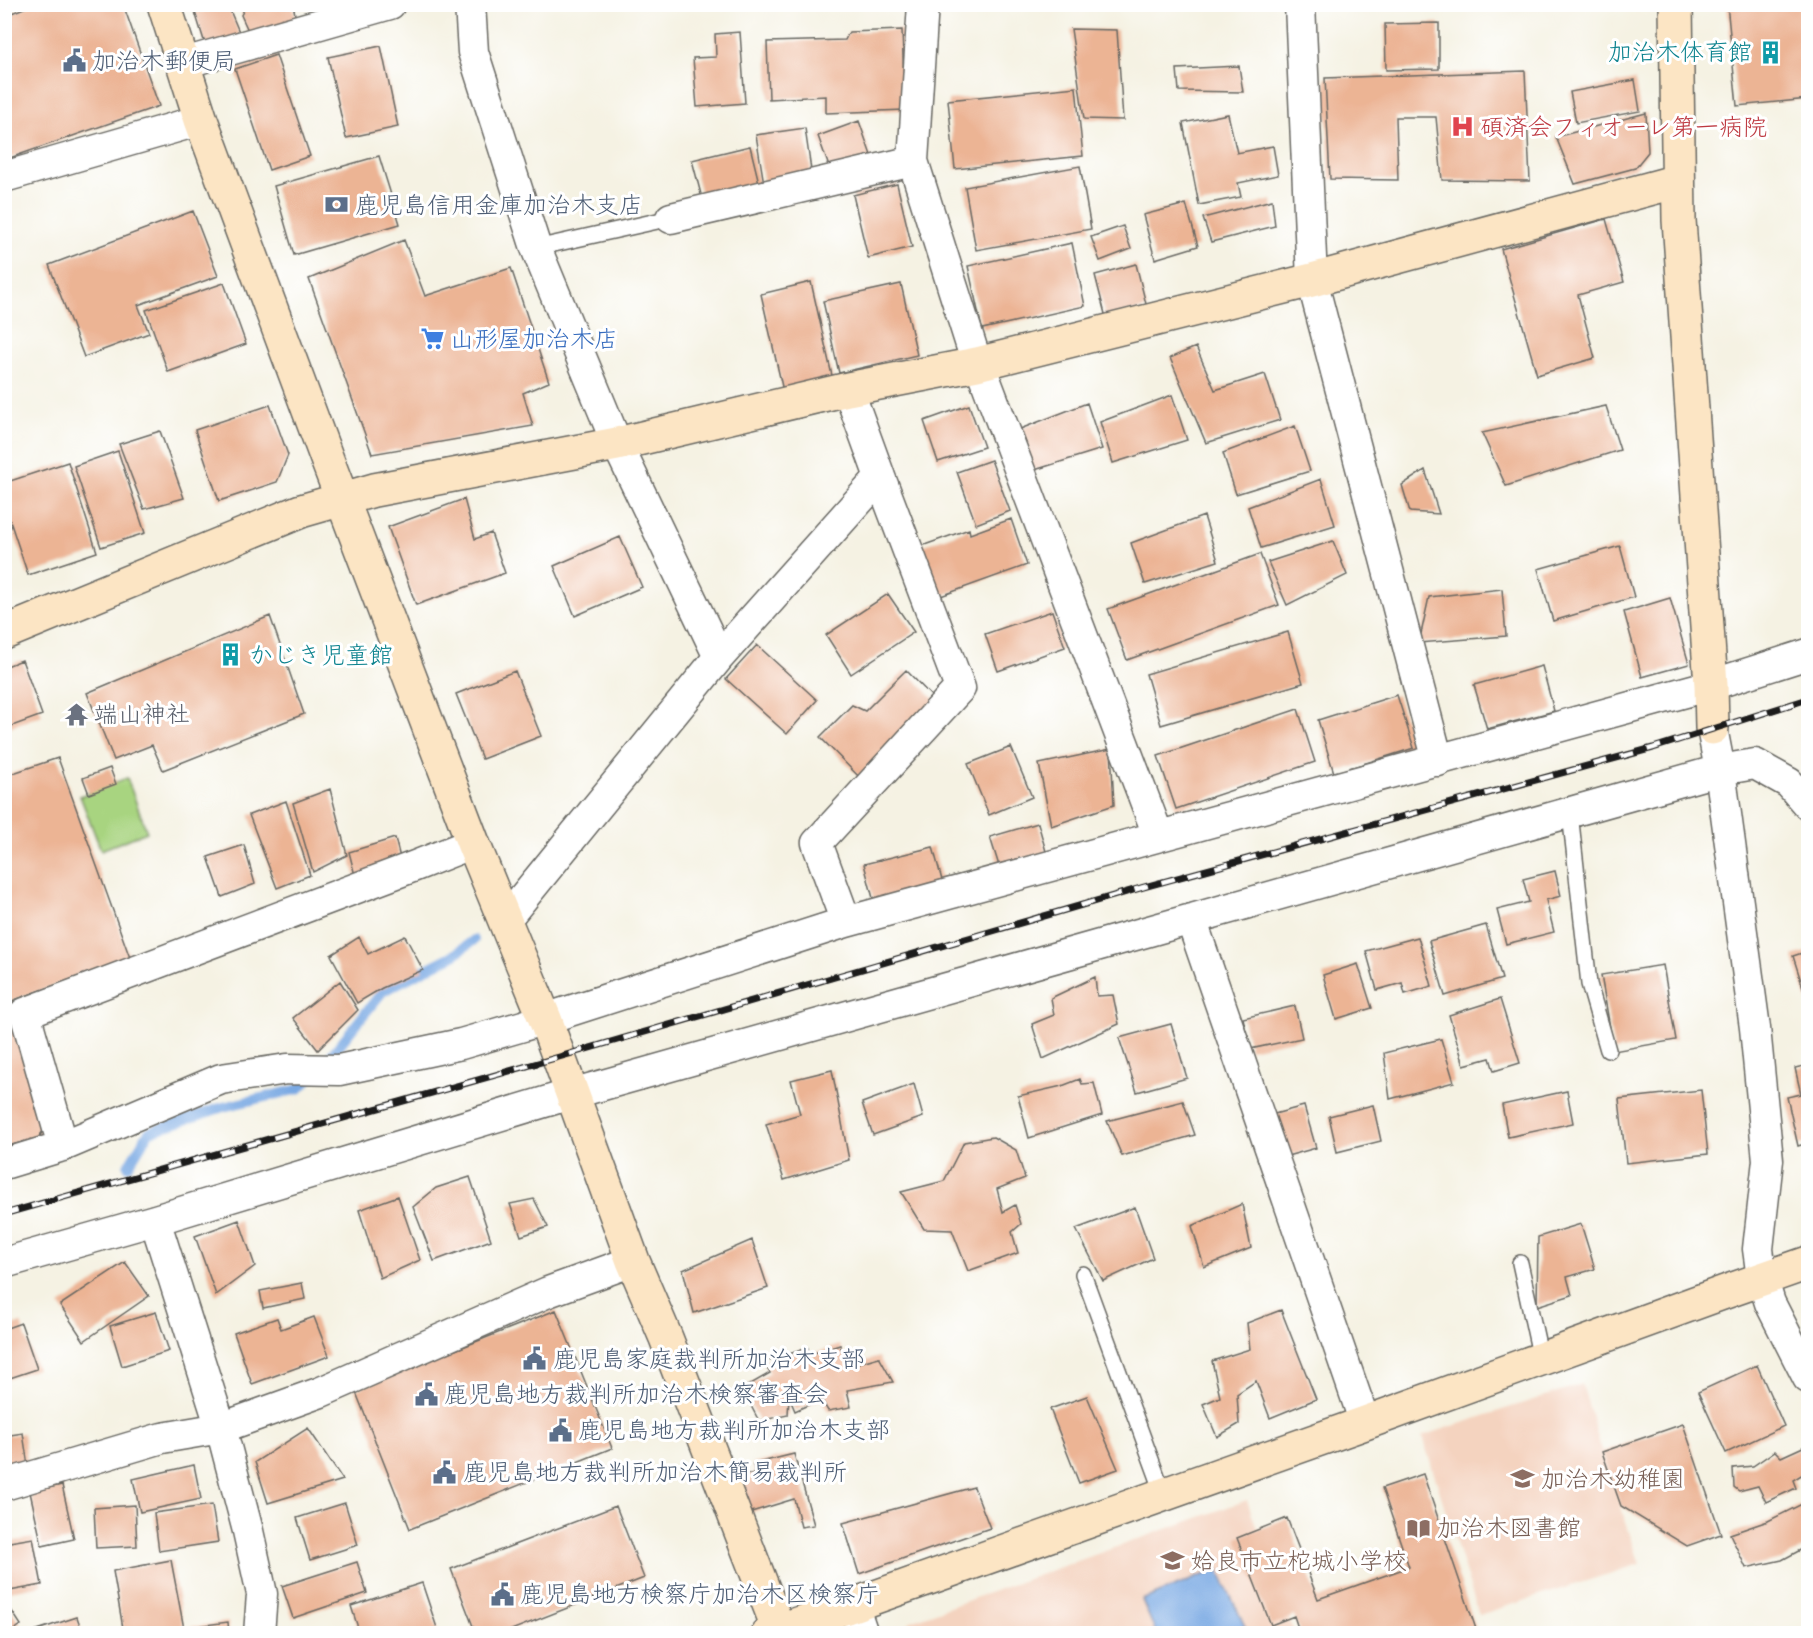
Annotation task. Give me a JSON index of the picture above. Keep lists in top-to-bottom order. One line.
{"places":{"building":["加治木体育館","かじき児童館"],"public building":["加治木郵便局","鹿児島家庭裁判所加治木支部","鹿児島地方裁判所加治木検察審査会","鹿児島地方裁判所加治木支部","鹿児島地方裁判所加治木簡易裁判所","鹿児島地方検察庁加治木区検察庁"],"hospital":["碩済会フィオーレ第一病院"],"bank":["鹿児島信用金庫加治木支店"],"supermarket":["山形屋加治木店"],"temple":["端山神社"],"school or university":["加治木幼稚園","姶良市立柁城小学校"],"library":["加治木図書館"]}}
